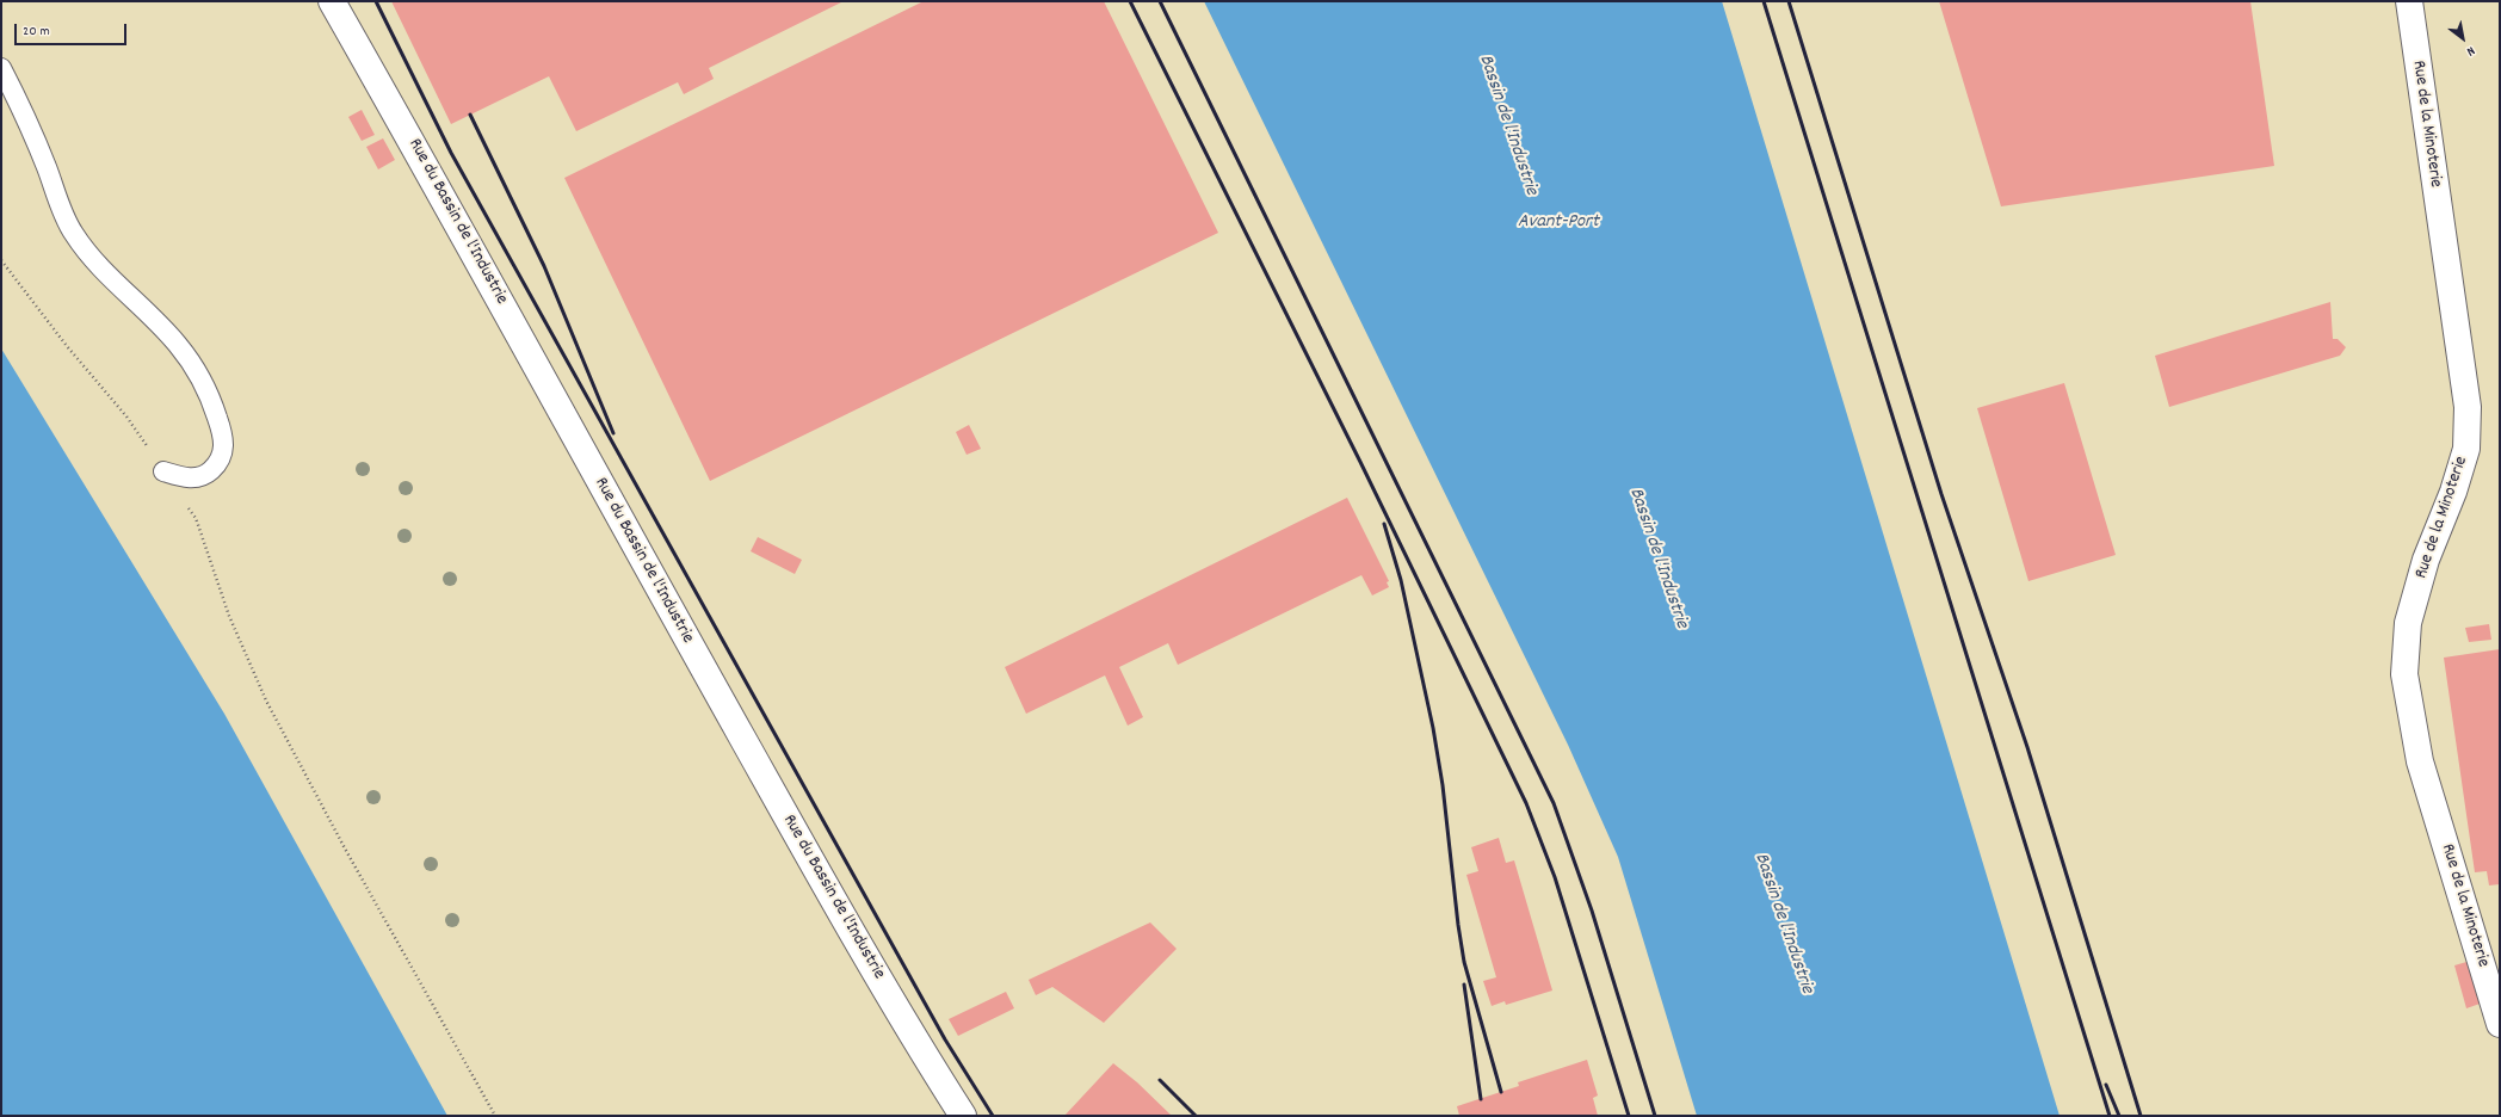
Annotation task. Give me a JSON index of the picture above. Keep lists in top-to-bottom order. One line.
{"streets":{"street":["Rue de la Minoterie","Rue du Bassin de l'Industrie"]},"water":["Bassin de l'Industrie","Avant-Port"],"scale_bar":"20 m","north":"bottom right"}
